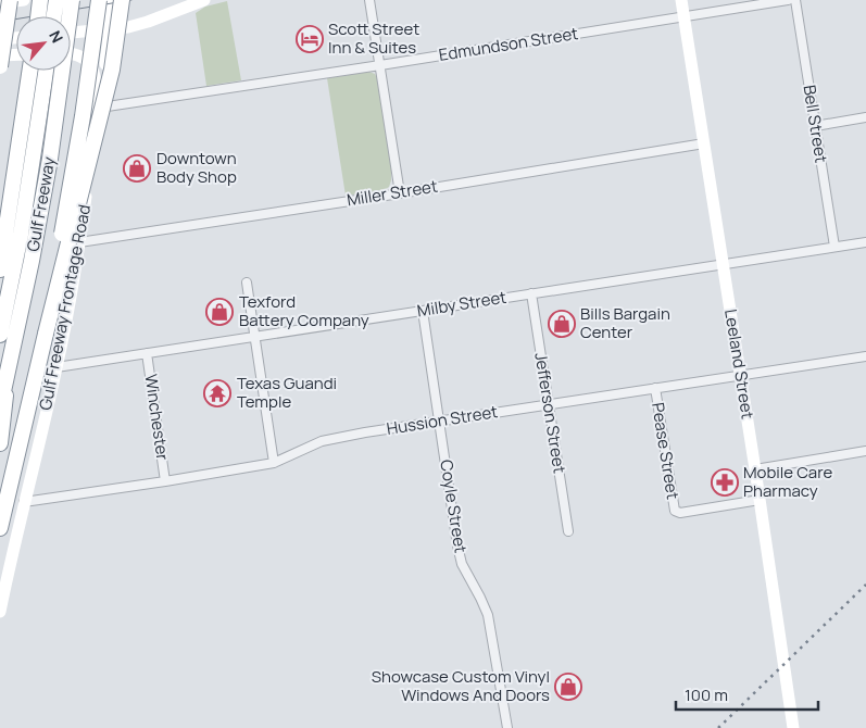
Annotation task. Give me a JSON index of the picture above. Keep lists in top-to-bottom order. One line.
{"streets":{"highway":["Gulf Freeway"],"main road":["Gulf Freeway Frontage Road","Leeland Street"],"street":["Edmundson Street","Bell Street","Miller Street","Milby Street","Jefferson Street","Winchester","Hussion Street","Pease Street","Coyle Street"]},"crossings":[["Edmundson Street","Gulf Freeway Frontage Road"],["Edmundson Street","Leeland Street"],["Bell Street","Milby Street"],["Miller Street","Gulf Freeway Frontage Road"],["Miller Street","Leeland Street"],["Milby Street","Gulf Freeway Frontage Road"],["Milby Street","Leeland Street"],["Milby Street","Jefferson Street"],["Milby Street","Winchester"],["Milby Street","Coyle Street"],["Gulf Freeway Frontage Road","Hussion Street"],["Leeland Street","Hussion Street"],["Leeland Street","Pease Street"],["Jefferson Street","Hussion Street"],["Winchester","Hussion Street"],["Hussion Street","Pease Street"],["Hussion Street","Coyle Street"]],"places":{"hotel":["Scott Street Inn & Suites"],"shop":["Downtown Body Shop","Texford Battery Company","Bills Bargain Center","Showcase Custom Vinyl Windows And Doors"],"temple":["Texas Guandi Temple"],"pharmacy":["Mobile Care Pharmacy"]},"scale_bar":"100 m","north":"top right"}
